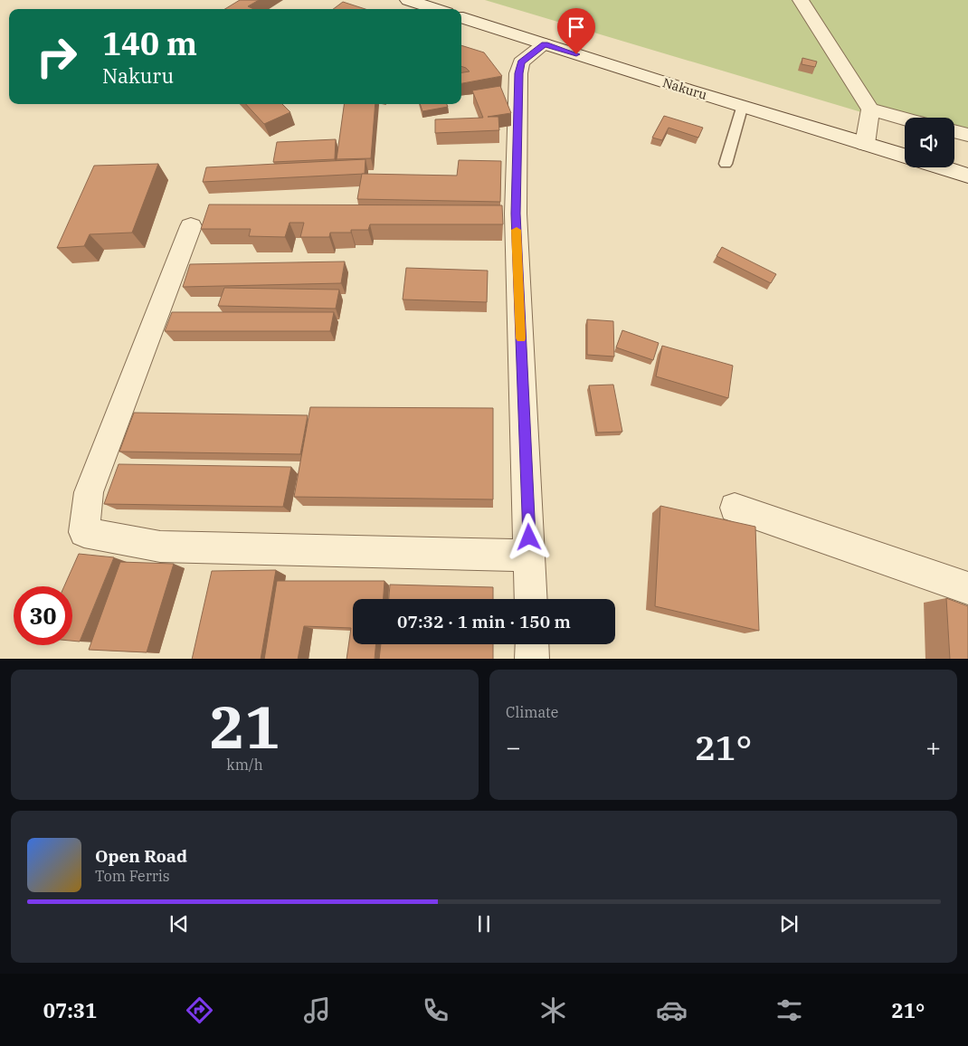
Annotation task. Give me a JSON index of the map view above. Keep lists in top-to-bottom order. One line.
{"streets":{"street":["Nakuru"]},"page":{"turn":["140 m","Nakuru"],"limit":"30","trip":"07:32 · 1 min · 150 m","tile":[["21","km/h"],"Climate"],"heat":["−","21°","+"],"song":["Open Road","Tom Ferris"],"tabs":["07:31","21°"]}}
